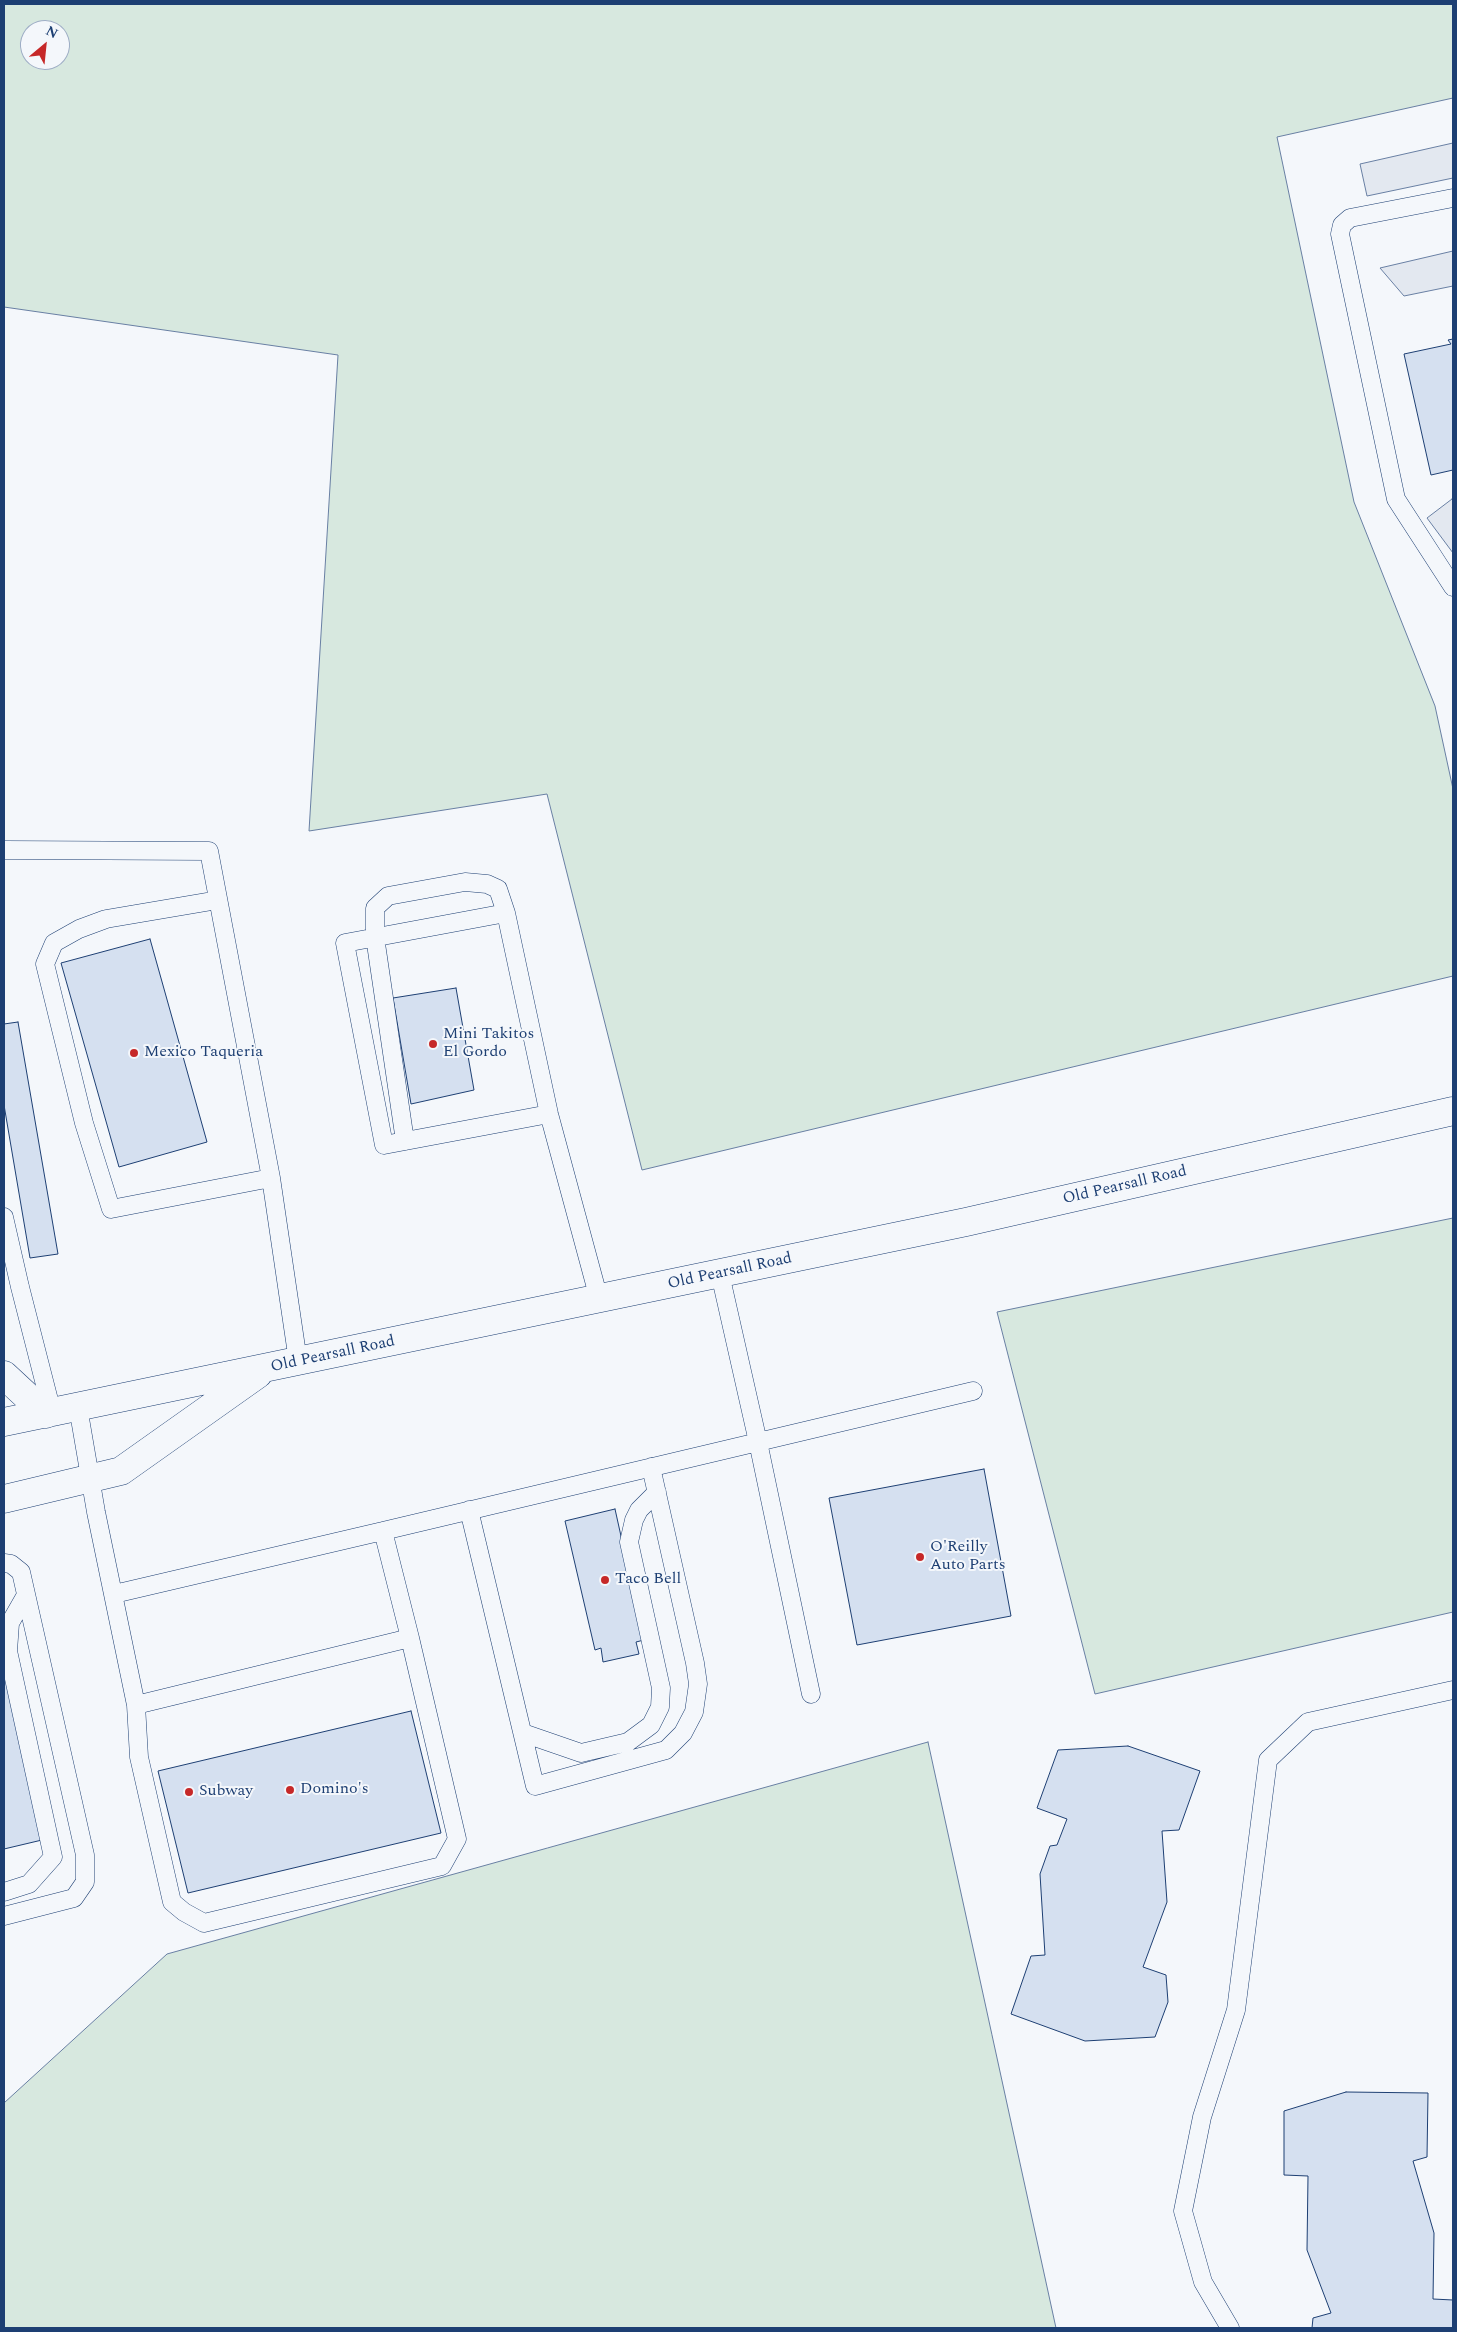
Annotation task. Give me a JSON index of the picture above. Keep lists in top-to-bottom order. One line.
{"streets":{"main road":["Old Pearsall Road"]},"places":["Mini Takitos El Gordo","Mexico Taqueria","O'Reilly Auto Parts","Taco Bell","Domino's","Subway"],"north":"top right"}
